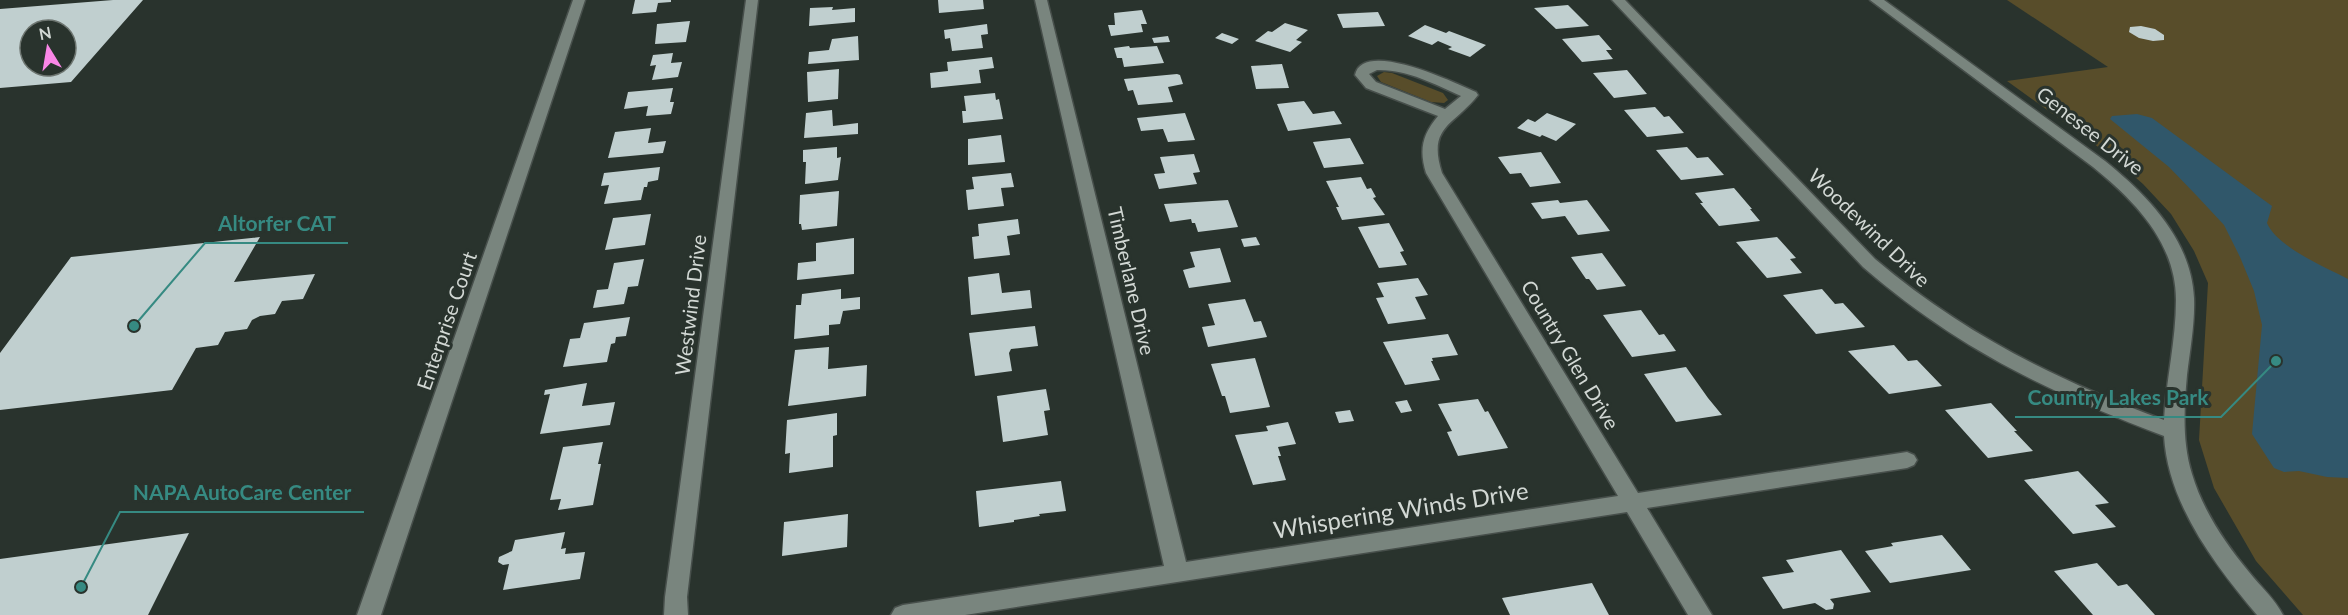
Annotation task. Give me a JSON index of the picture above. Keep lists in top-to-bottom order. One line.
{"streets":{"street":["Genesee Drive","Woodewind Drive","Timberlane Drive","Westwind Drive","Enterprise Court","Country Glen Drive","Whispering Winds Drive"]},"crossings":[["Genesee Drive","Woodewind Drive"],["Timberlane Drive","Whispering Winds Drive"],["Country Glen Drive","Whispering Winds Drive"]],"places":["Altorfer CAT","Country Lakes Park","NAPA AutoCare Center"],"north":"top"}
